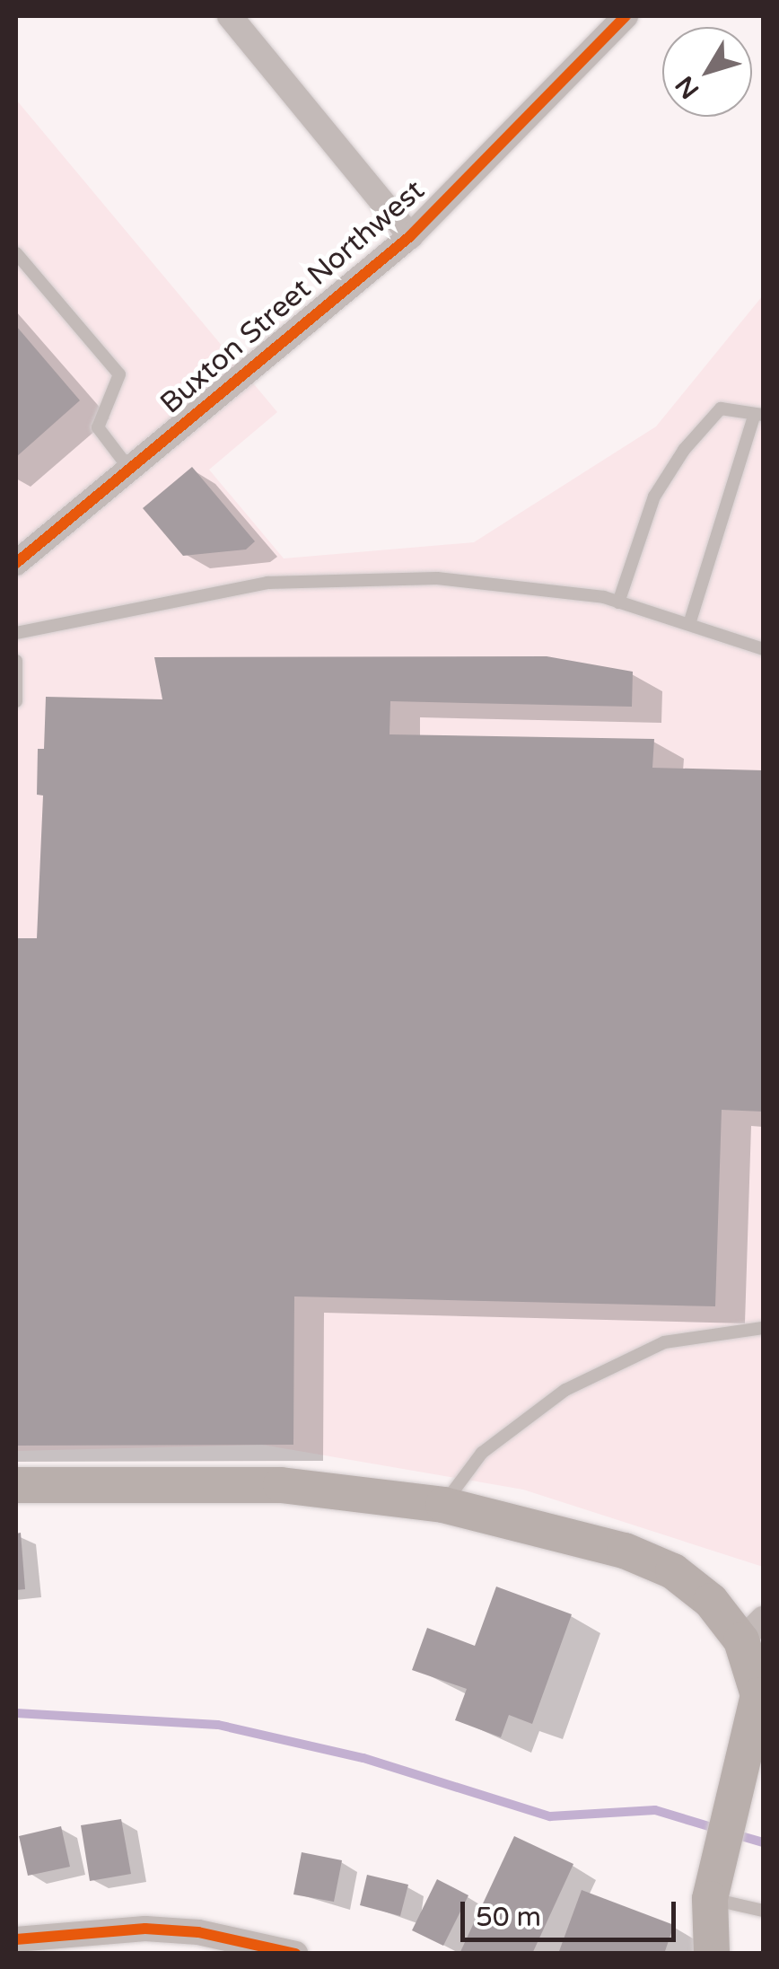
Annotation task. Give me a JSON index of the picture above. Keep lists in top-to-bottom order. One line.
{"streets":{"street":["Buxton Street Northwest"]},"scale_bar":"50 m","north":"bottom left"}
